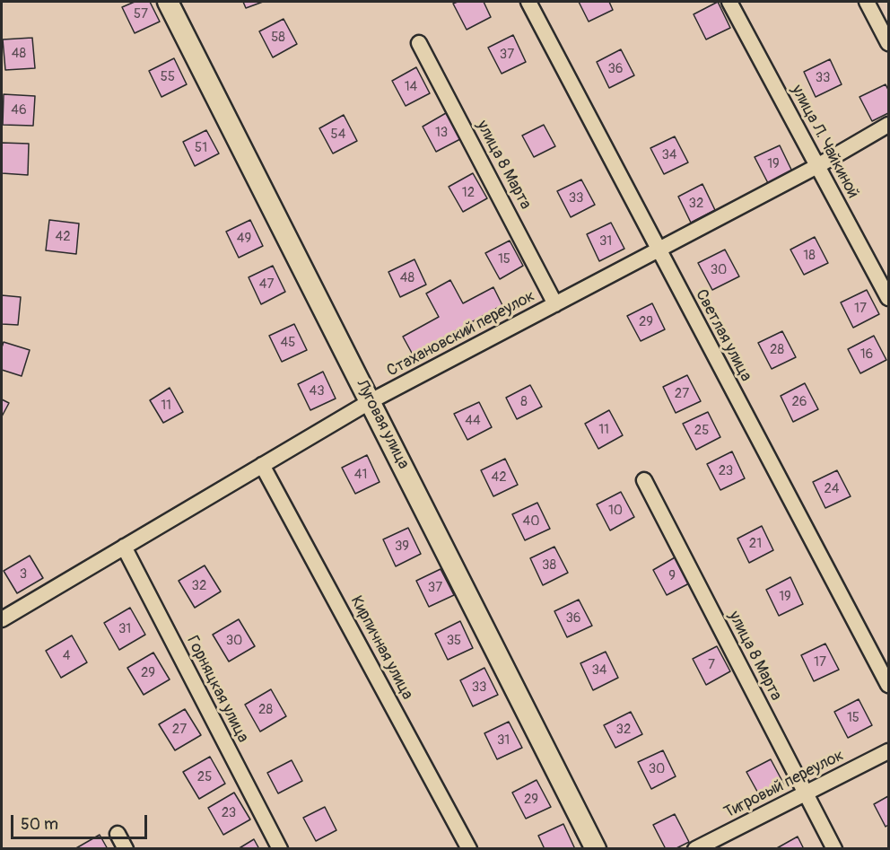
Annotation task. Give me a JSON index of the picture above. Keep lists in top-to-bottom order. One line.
{"streets":{"street":["улица Л. Чайкиной","улица 8 Марта","Стахановский переулок","Светлая улица","Луговая улица","Кирпичная улица","Горняцкая улица","Тигровый переулок"]},"crossings":[["улица Л. Чайкиной","Стахановский переулок"],["улица 8 Марта","Стахановский переулок"],["улица 8 Марта","Тигровый переулок"],["Стахановский переулок","Светлая улица"],["Стахановский переулок","Луговая улица"],["Стахановский переулок","Кирпичная улица"],["Стахановский переулок","Горняцкая улица"]],"house_numbers":["57","58","48","37","36","55","33","14","46","13","54","51","34","19","12","33","32","42","49","31","18","15","30","48","47","17","29","45","28","16","43","27","8","26","11","44","11","25","23","41","42","24","10","40","21","39","38","3","9","32","37","19","36","31","30","35","4","17","7","34","29","33","28","15","27","32","31","30","25","29","23"],"scale_bar":"50 m"}
